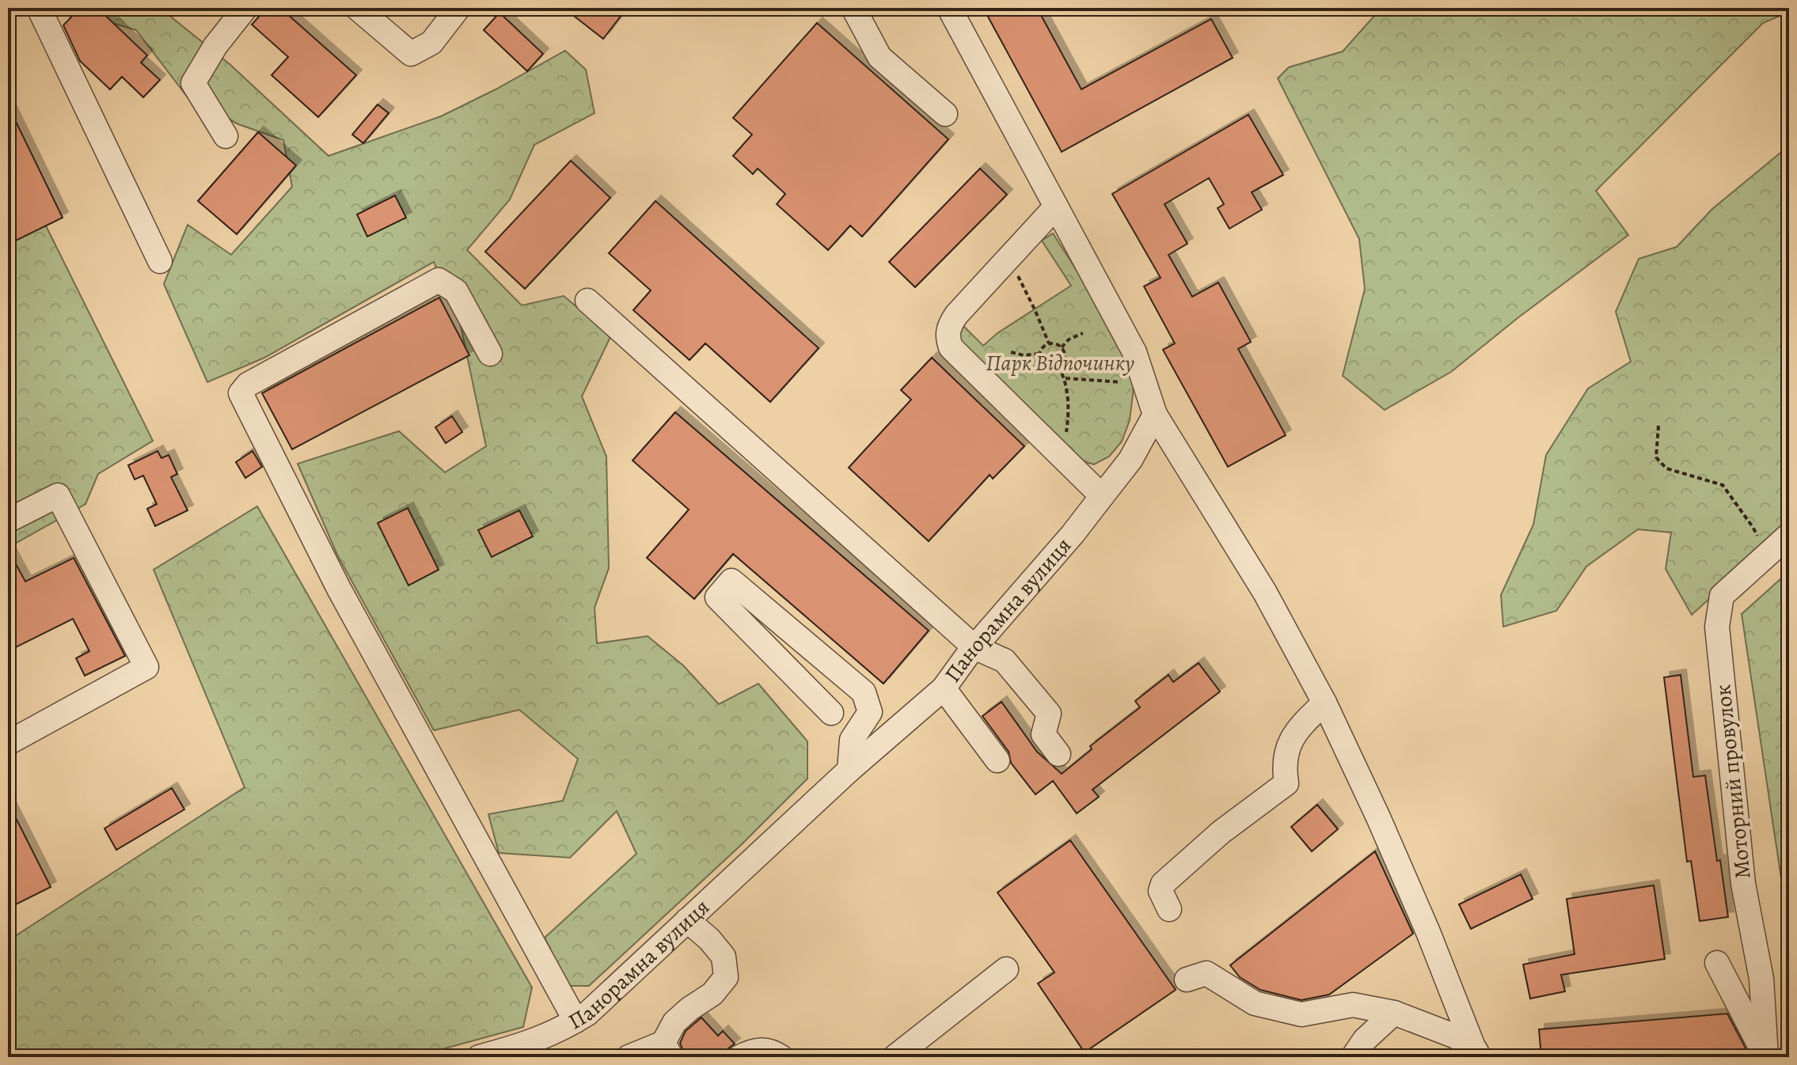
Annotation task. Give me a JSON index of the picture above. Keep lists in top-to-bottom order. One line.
{"streets":{"street":["Панорамна вулиця","Моторний провулок"]},"parks":["Парк Відпочинку"]}
